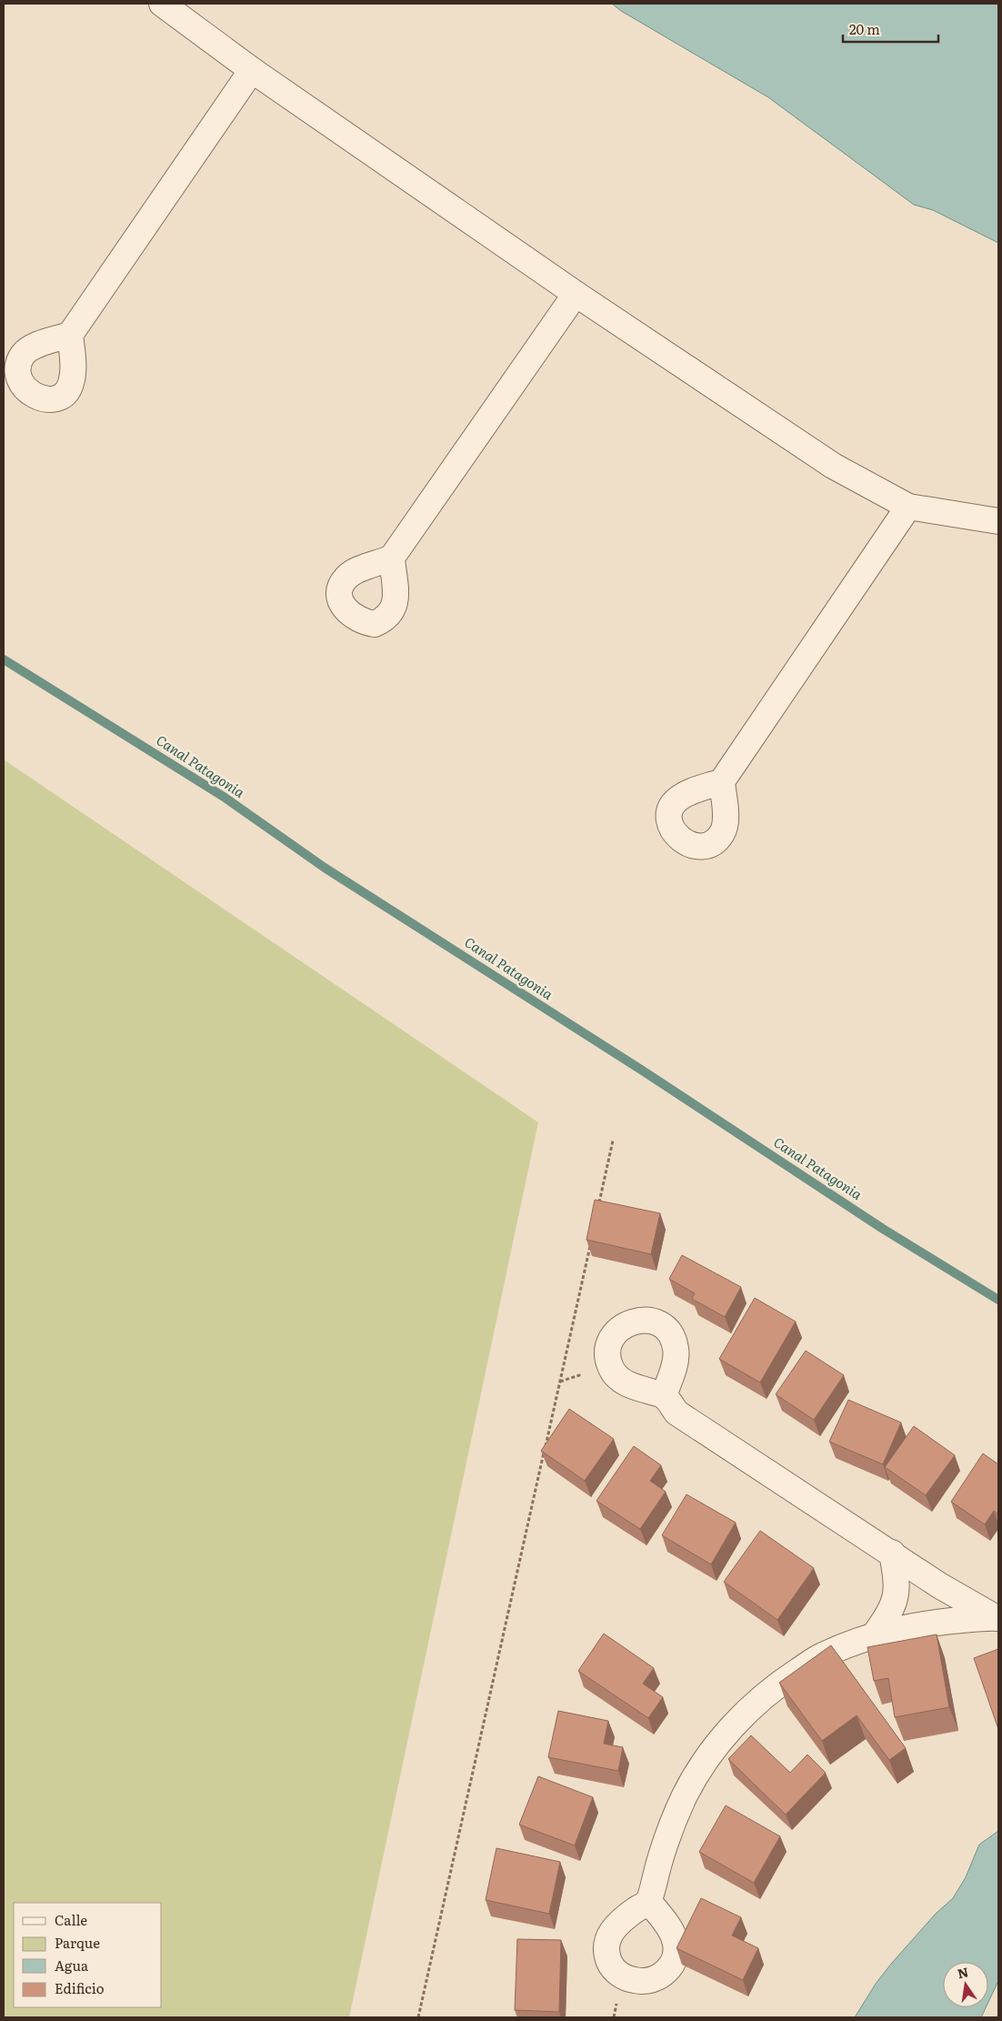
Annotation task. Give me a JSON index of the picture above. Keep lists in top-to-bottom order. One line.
{"water":["Canal Patagonia"],"legend":["Calle","Parque","Agua","Edificio"],"scale_bar":"20 m","north":"top"}
